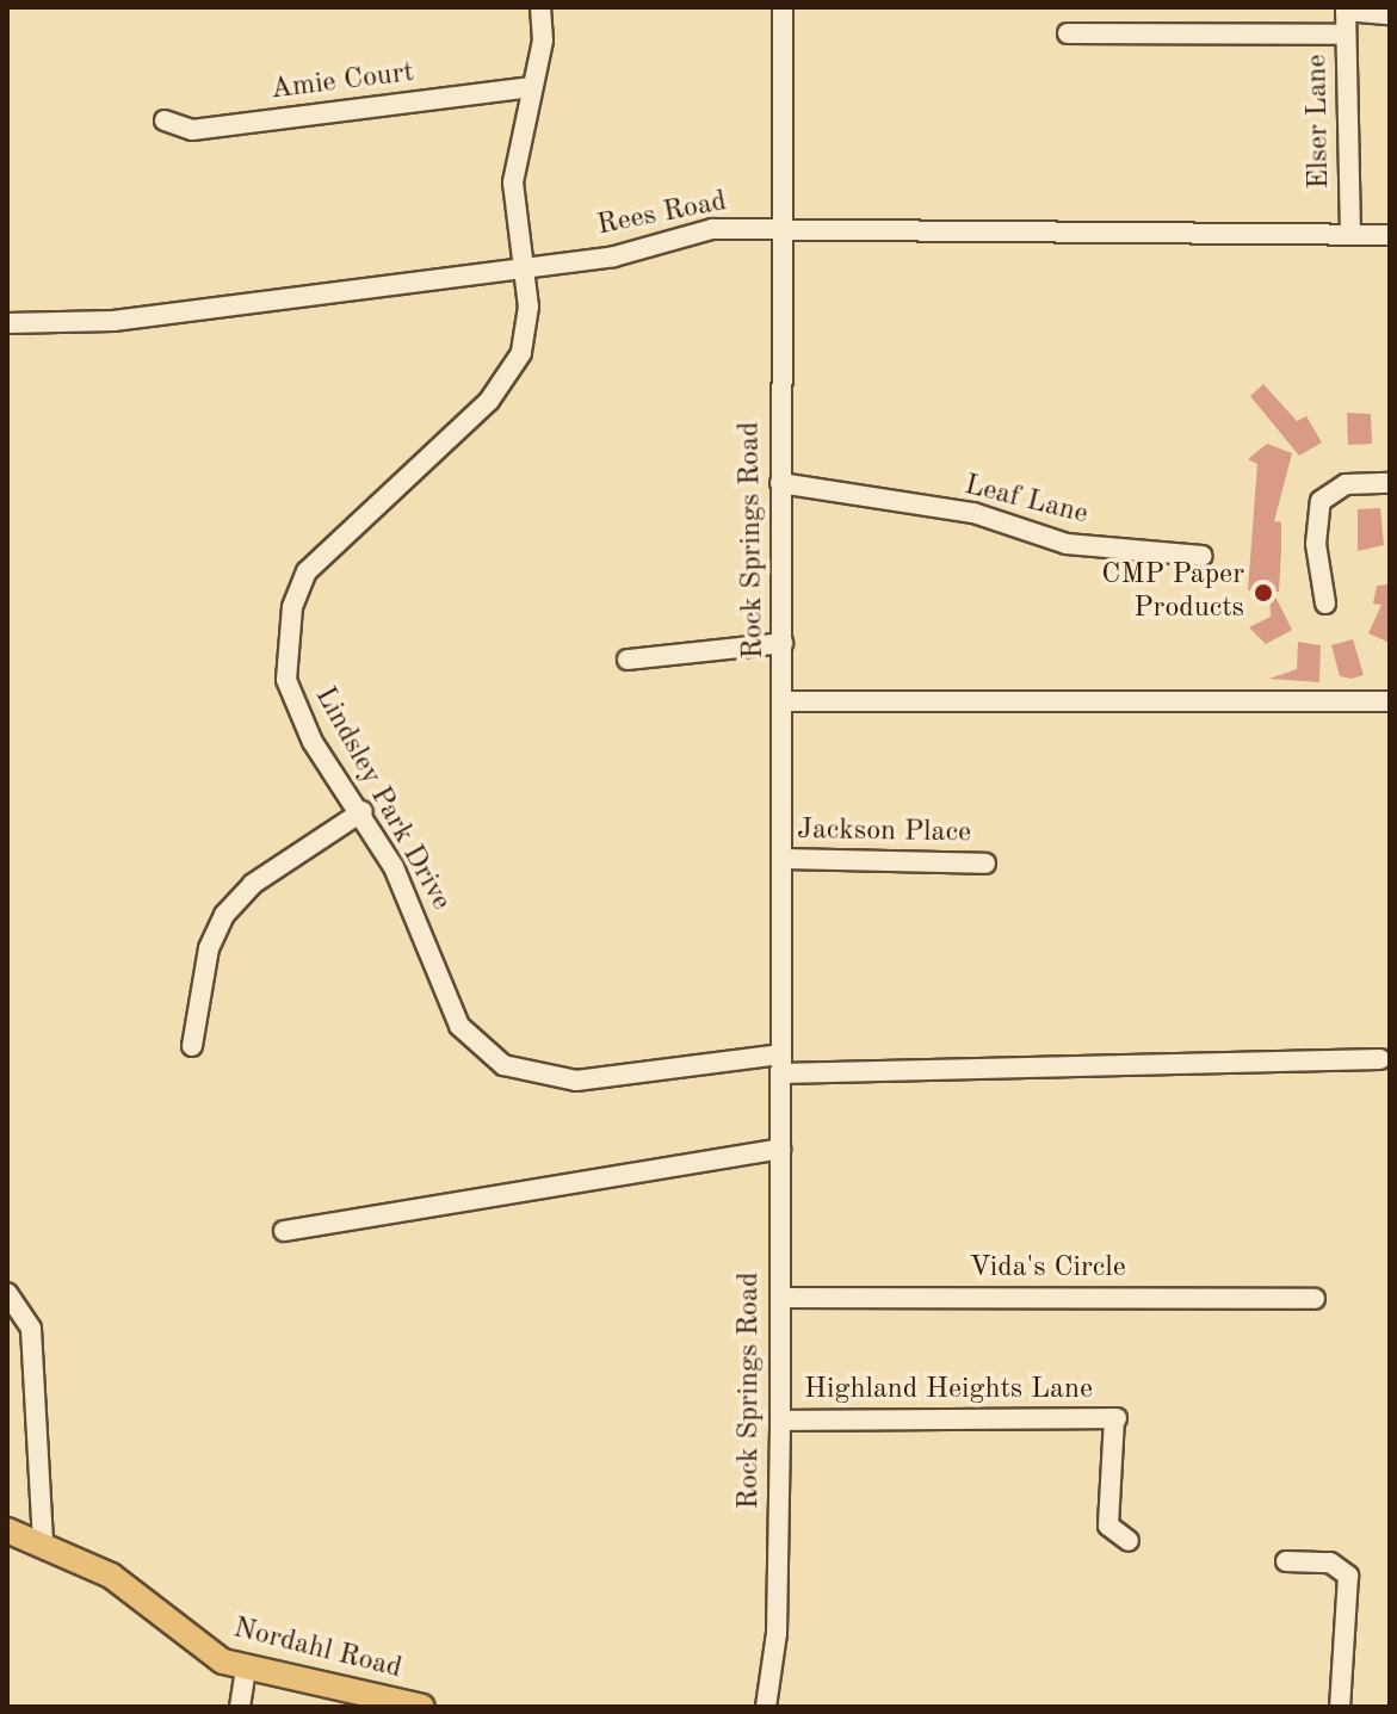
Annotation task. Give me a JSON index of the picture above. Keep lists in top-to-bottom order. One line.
{"streets":{"main road":["Nordahl Road"],"street":["Amie Court","Elser Lane","Rees Road","Leaf Lane","Rock Springs Road","Lindsley Park Drive","Jackson Place","Vida's Circle","Highland Heights Lane"]},"crossings":[["Amie Court","Lindsley Park Drive"],["Elser Lane","Rees Road"],["Rees Road","Rock Springs Road"],["Rees Road","Lindsley Park Drive"],["Leaf Lane","Rock Springs Road"],["Rock Springs Road","Lindsley Park Drive"],["Rock Springs Road","Jackson Place"],["Rock Springs Road","Vida's Circle"],["Rock Springs Road","Highland Heights Lane"]],"places":["CMP Paper Products"]}
